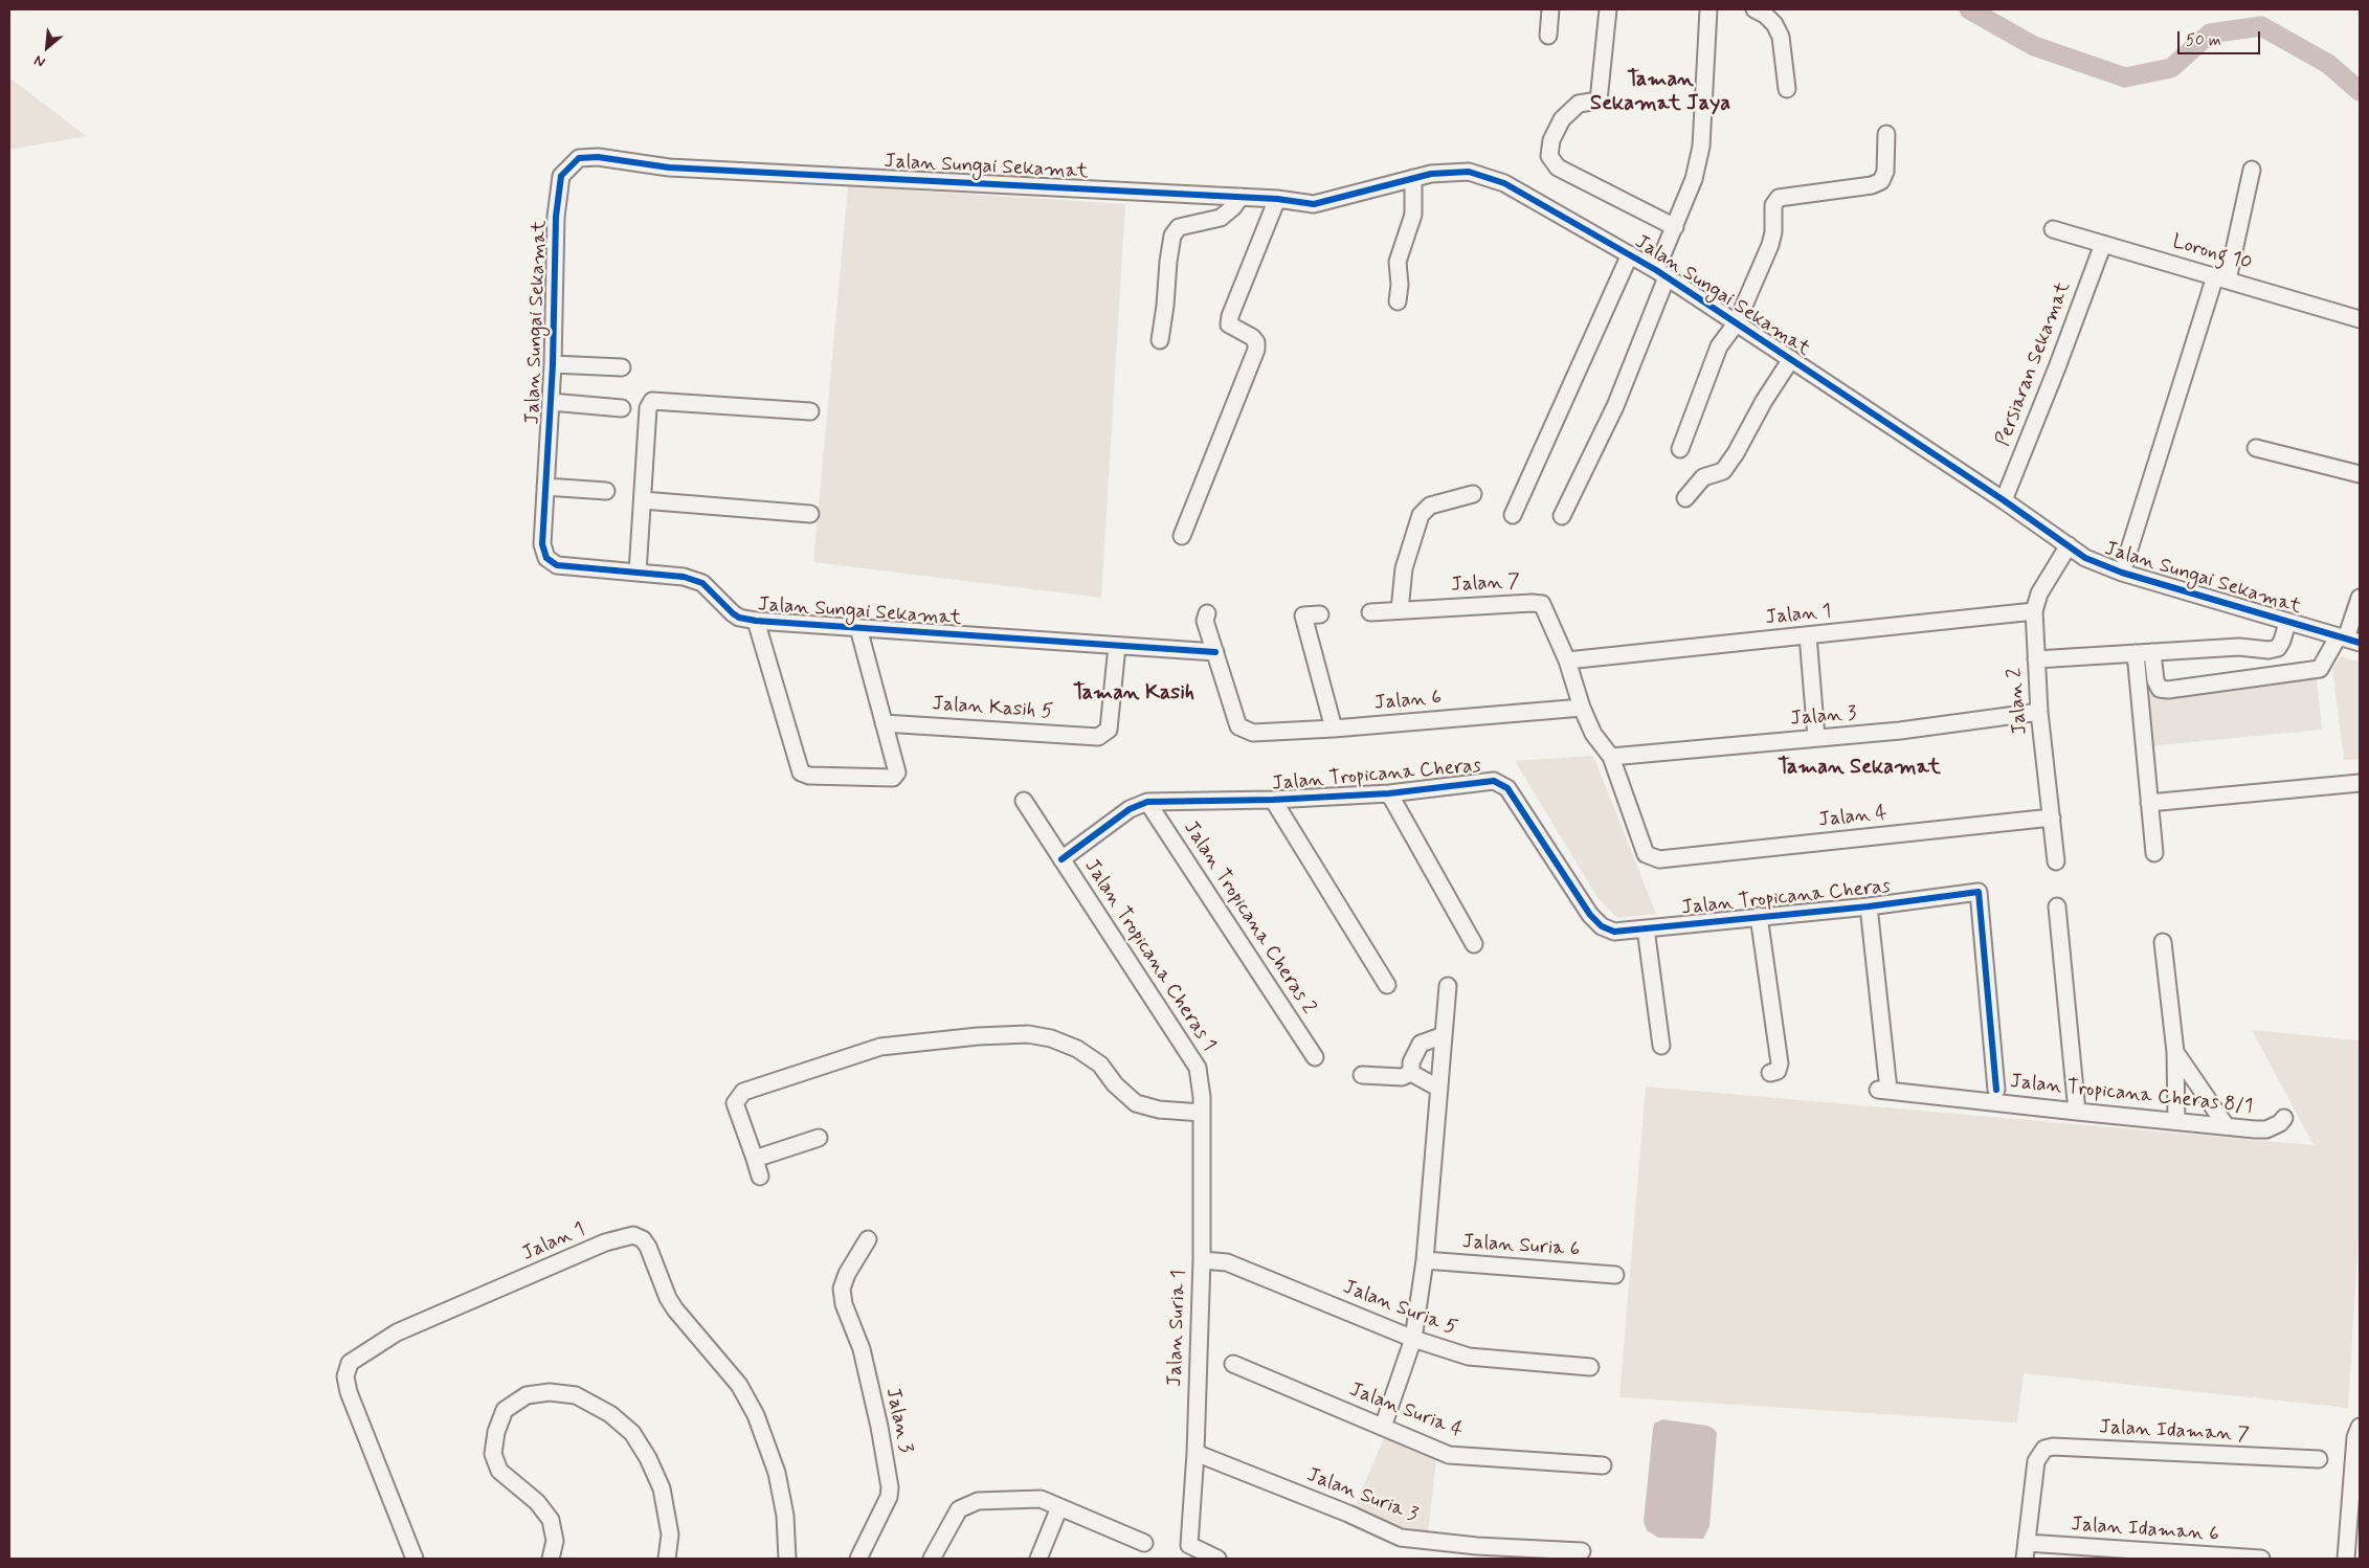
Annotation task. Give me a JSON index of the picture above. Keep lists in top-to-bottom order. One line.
{"streets":{"street":["Jalan Sungai Sekamat","Lorong 10","Persiaran Sekamat","Jalan 7","Jalan 1","Jalan 6","Jalan 2","Jalan Kasih 5","Jalan 3","Jalan Tropicana Cheras","Jalan 4","Jalan Tropicana Cheras 2","Jalan Tropicana Cheras 1","Jalan Tropicana Cheras 8/1","Jalan Suria 6","Jalan Suria 5","Jalan Suria 1","Jalan Suria 4","Jalan Idaman 7","Jalan Suria 3","Jalan Idaman 6"]},"crossings":[["Jalan Sungai Sekamat","Persiaran Sekamat"],["Jalan Sungai Sekamat","Jalan 6"],["Jalan Sungai Sekamat","Jalan 2"],["Jalan Sungai Sekamat","Jalan Kasih 5"],["Lorong 10","Persiaran Sekamat"],["Jalan 7","Jalan 1"],["Jalan 1","Jalan 2"],["Jalan 2","Jalan 3"],["Jalan 2","Jalan 4"],["Jalan 3","Jalan 4"],["Jalan Tropicana Cheras","Jalan Tropicana Cheras 2"],["Jalan Tropicana Cheras","Jalan Tropicana Cheras 1"],["Jalan Tropicana Cheras","Jalan Tropicana Cheras 8/1"],["Jalan Tropicana Cheras 1","Jalan Suria 1"],["Jalan Suria 5","Jalan Suria 1"],["Jalan Suria 1","Jalan Suria 3"],["Jalan Idaman 7","Jalan Idaman 6"]],"districts":["Taman Sekamat Jaya","Taman Kasih","Taman Sekamat"],"scale_bar":"50 m","north":"bottom left"}
